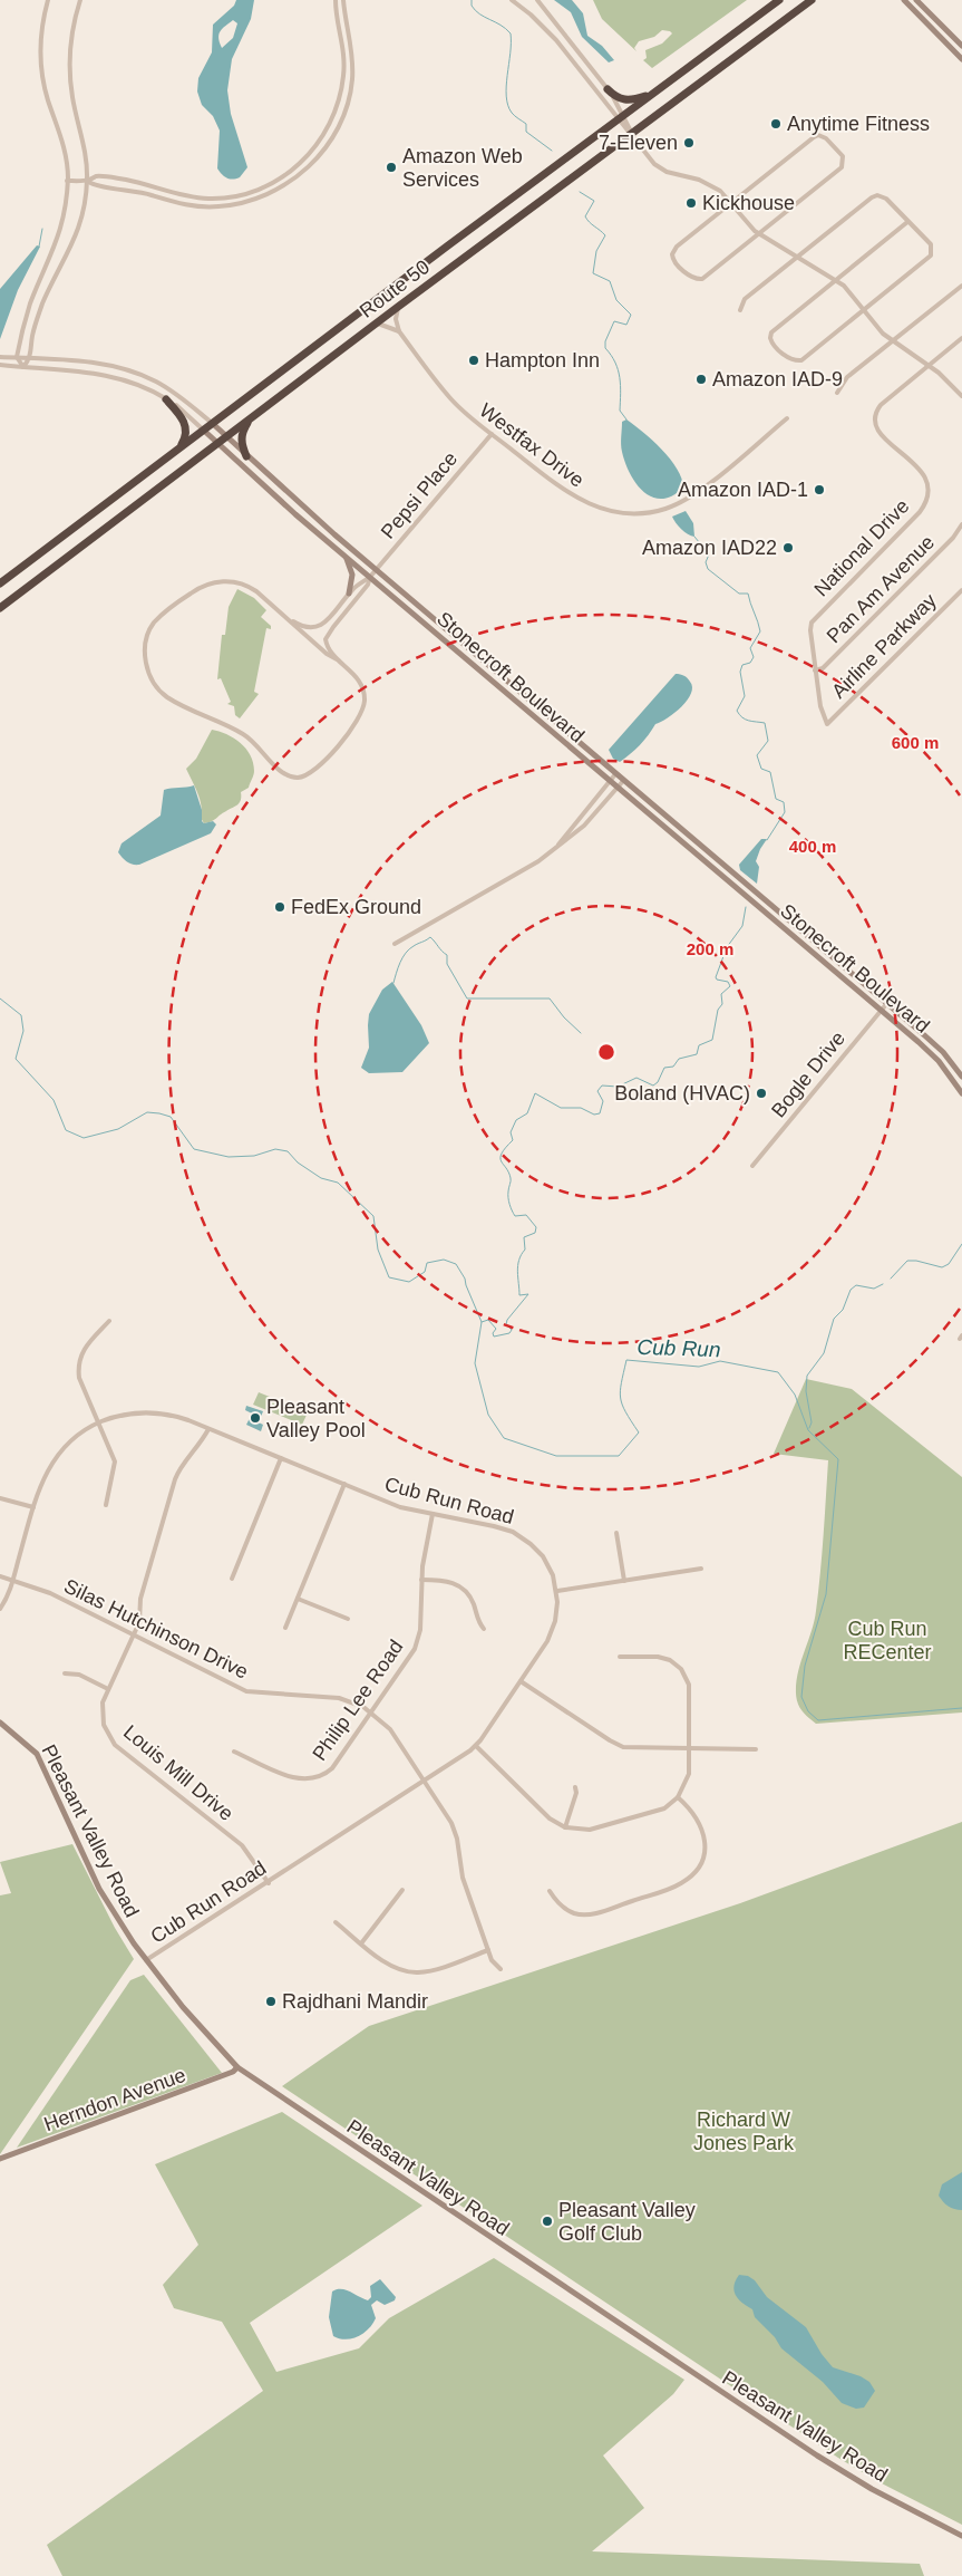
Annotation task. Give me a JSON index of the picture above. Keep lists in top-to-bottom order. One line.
{"streets":{"highway":["Route 50"],"main road":["Stonecroft Boulevard","Pleasant Valley Road","Herndon Avenue"],"street":["Westfax Drive","Pepsi Place","National Drive","Pan Am Avenue","Airline Parkway","Bogle Drive","Cub Run Road","Silas Hutchinson Drive","Philip Lee Road","Louis Mill Drive"]},"crossings":[["Route 50","Stonecroft Boulevard"],["Westfax Drive","Pepsi Place"],["Pepsi Place","Stonecroft Boulevard"],["National Drive","Pan Am Avenue"],["National Drive","Airline Parkway"],["Stonecroft Boulevard","Bogle Drive"],["Cub Run Road","Silas Hutchinson Drive"],["Cub Run Road","Philip Lee Road"],["Cub Run Road","Louis Mill Drive"],["Cub Run Road","Pleasant Valley Road"],["Silas Hutchinson Drive","Philip Lee Road"],["Silas Hutchinson Drive","Louis Mill Drive"],["Pleasant Valley Road","Herndon Avenue"]],"water":["Cub Run"],"parks":["Cub Run RECenter","Richard W Jones Park"],"places":["Anytime Fitness","7-Eleven","Amazon Web Services","Kickhouse","Hampton Inn","Amazon IAD-9","Amazon IAD-1","Amazon IAD22","FedEx Ground","Boland (HVAC)","Pleasant Valley Pool","Rajdhani Mandir","Pleasant Valley Golf Club"],"rings":["600 m","400 m","200 m"]}
